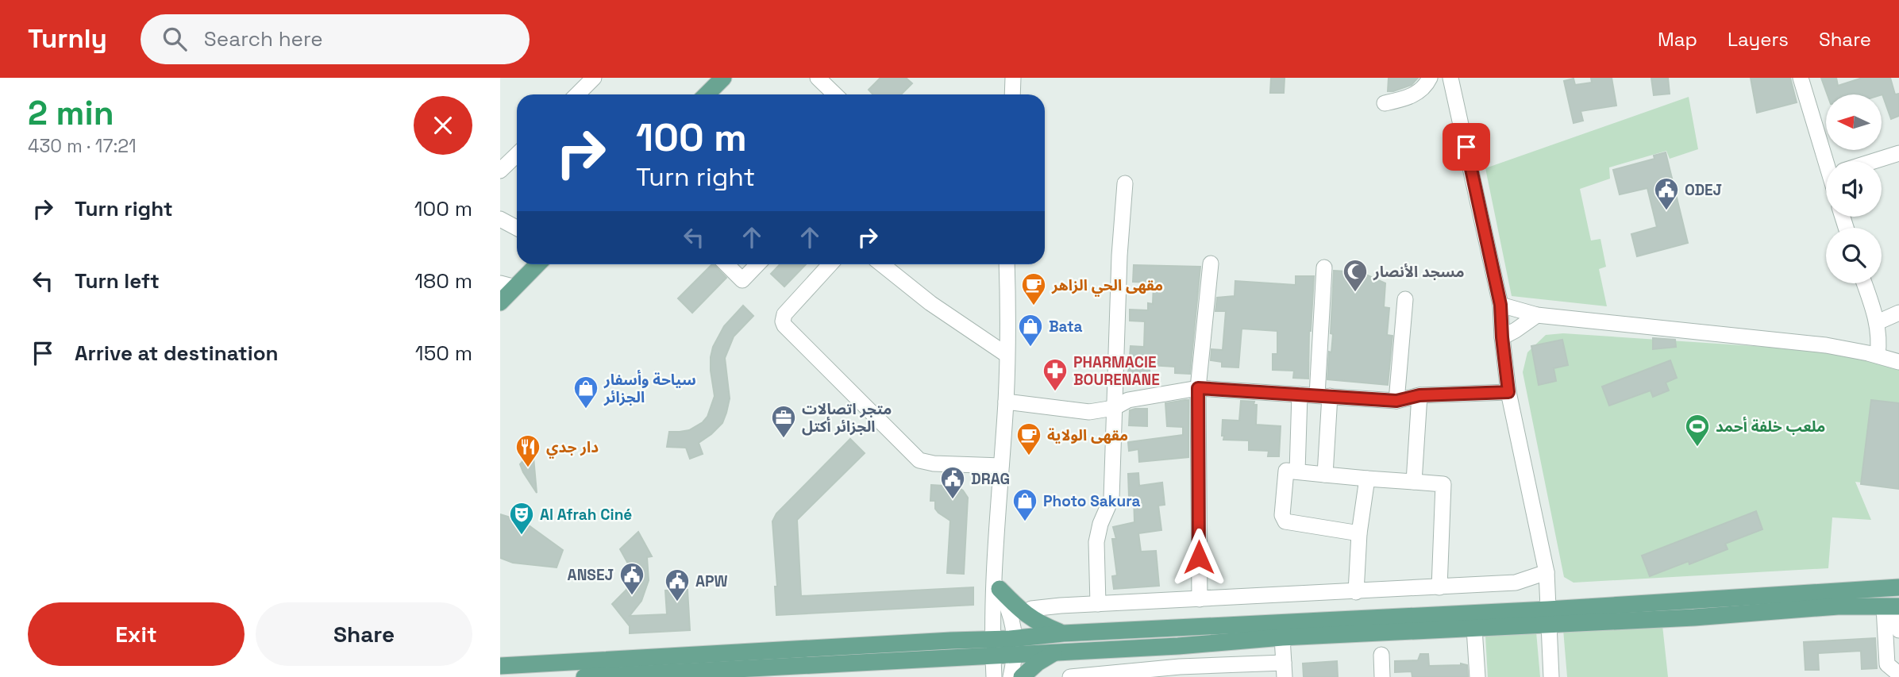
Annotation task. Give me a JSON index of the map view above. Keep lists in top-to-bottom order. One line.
{"places":{"public building":["ODEJ","DRAG","ANSEJ","APW"],"mosque":["مسجد الأنصار"],"cafe":["مقهى الحي الزاهر","مقهى الولاية"],"shop":["Bata","سياحة وأسفار الجزائر","Photo Sakura"],"pharmacy":["PHARMACIE BOURENANE"],"office":["متجر اتصالات الجزائر أكتل"],"sports":["ملعب خلفة أحمد"],"restaurant":["دار جدي"],"theatre":["Al Afrah Ciné"]},"north":"left","page":{"header":"Turnly","search":"Search here","nav":["Map","Layers","Share"],"heading":["2 min","430 m · 17:21"],"turn":["100 m","Turn right"],"list":[{"name":"Turn right","value":"100 m"},{"name":"Turn left","value":"180 m"},{"name":"Arrive at destination","value":"150 m"}],"buttons":["Exit","Share"]}}
